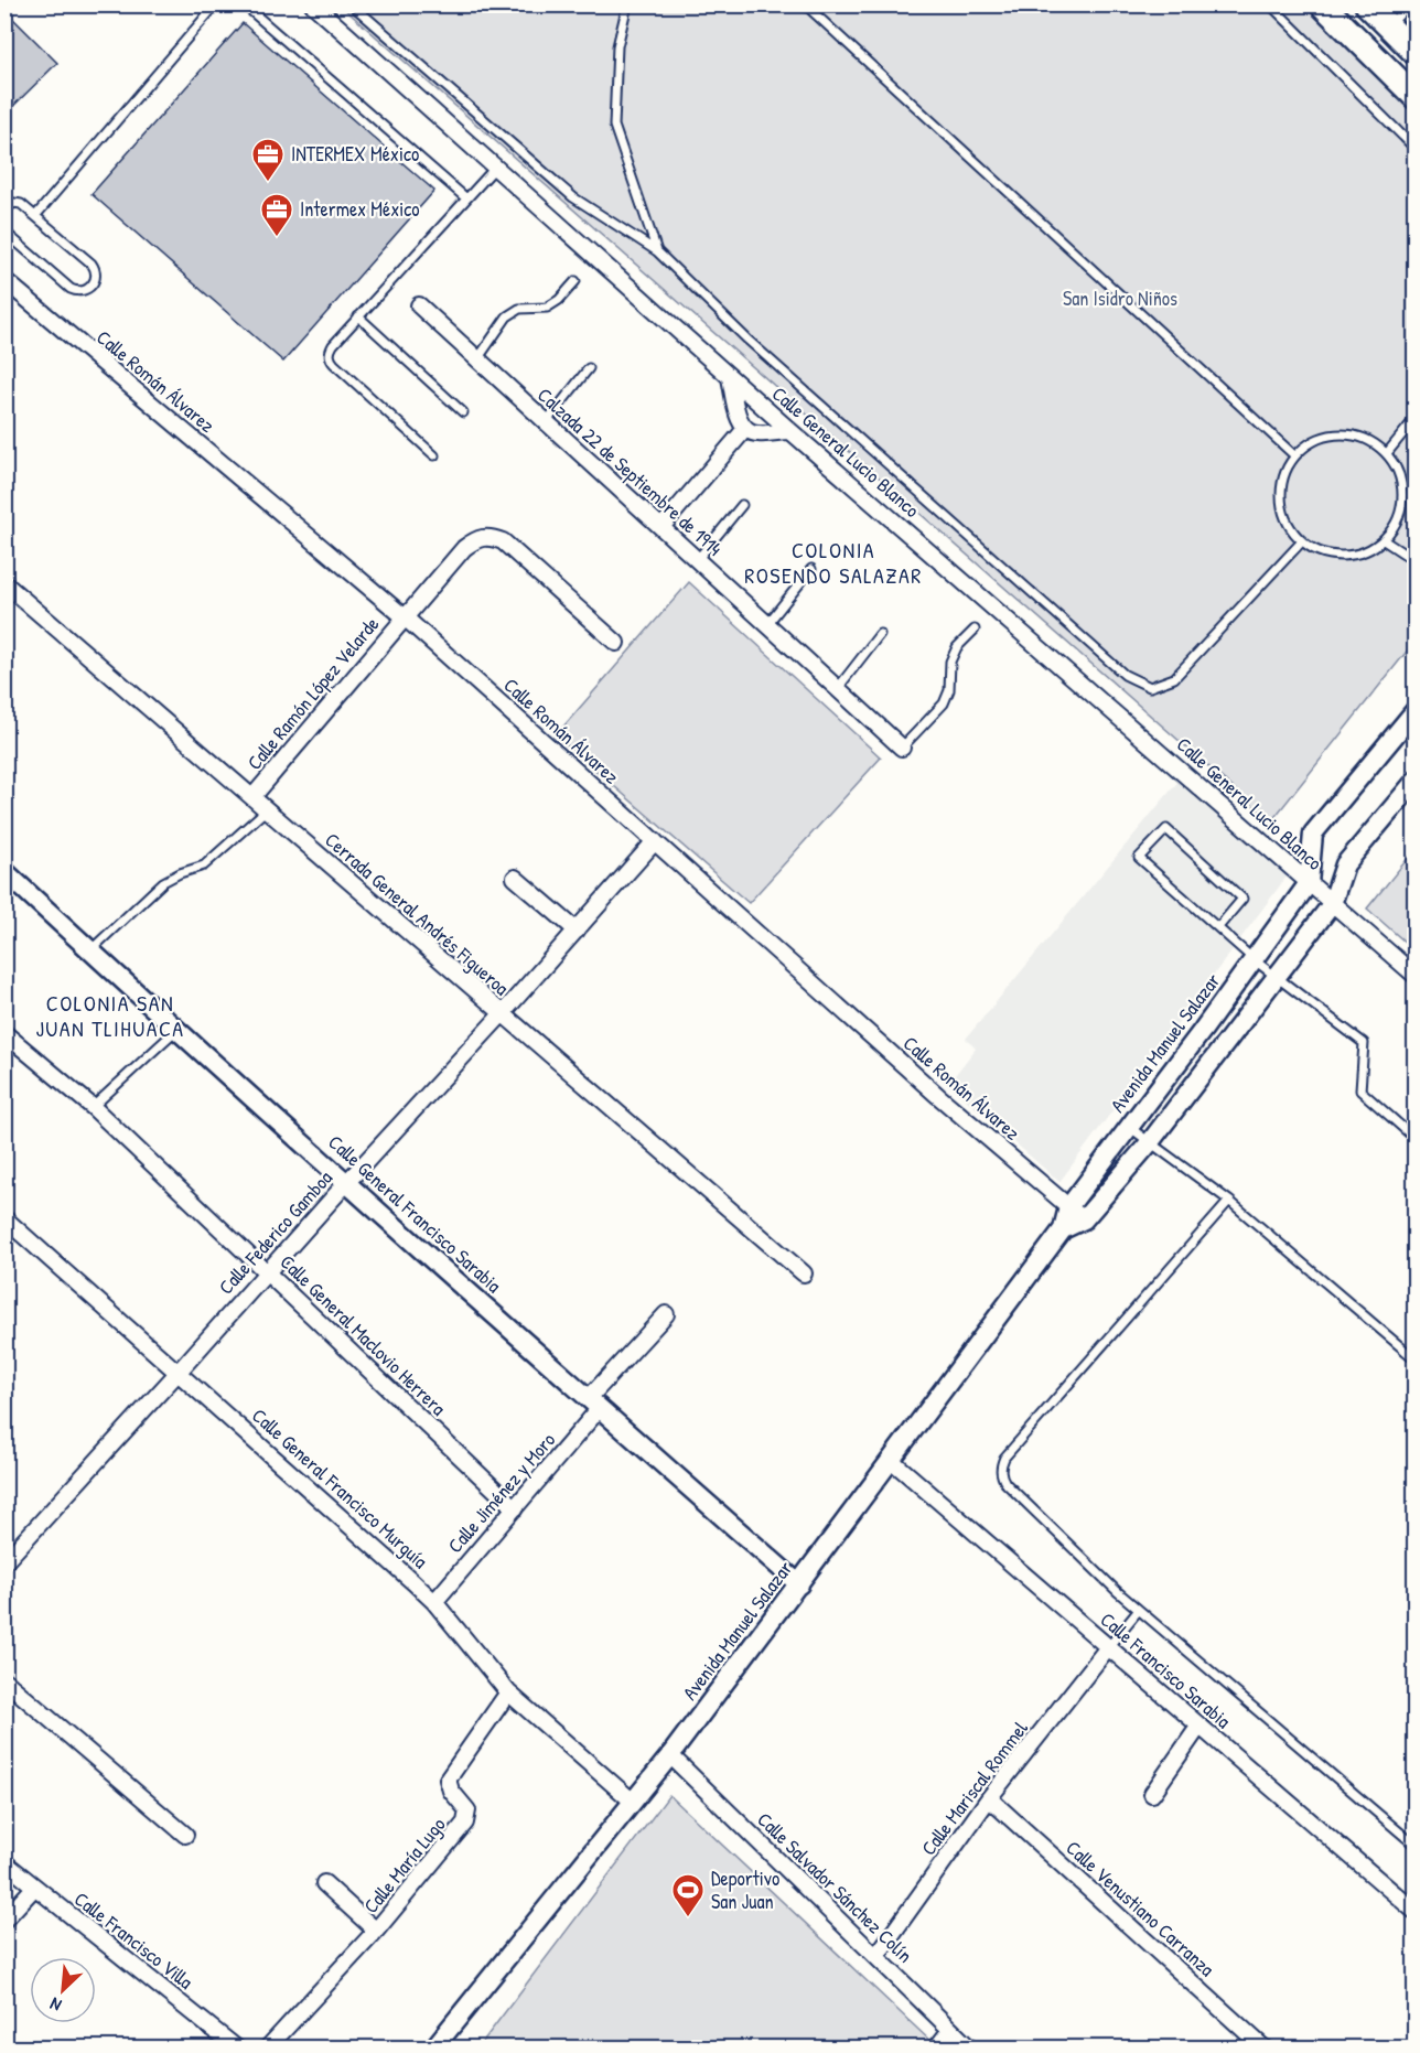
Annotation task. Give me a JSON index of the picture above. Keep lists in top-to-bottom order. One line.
{"streets":{"street":["Calle Román Álvarez","Calle General Lucio Blanco","Calzada 22 de Septiembre de 1914","Calle Ramón López Velarde","Cerrada General Andrés Figueroa","Avenida Manuel Salazar","Calle General Francisco Sarabia","Calle Federico Gamboa","Calle General Maclovio Herrera","Calle General Francisco Murguía","Calle Jiménez y Moro","Calle Francisco Sarabia","Calle Mariscal Rommel","Calle María Lugo","Calle Salvador Sánchez Colín","Calle Venustiano Carranza","Calle Francisco Villa"]},"crossings":[["Calle Román Álvarez","Calle Ramón López Velarde"],["Calle Román Álvarez","Avenida Manuel Salazar"],["Calle Román Álvarez","Calle Federico Gamboa"],["Calle General Lucio Blanco","Avenida Manuel Salazar"],["Calle Ramón López Velarde","Cerrada General Andrés Figueroa"],["Cerrada General Andrés Figueroa","Calle Federico Gamboa"],["Avenida Manuel Salazar","Calle General Francisco Sarabia"],["Avenida Manuel Salazar","Calle General Francisco Murguía"],["Avenida Manuel Salazar","Calle Francisco Sarabia"],["Avenida Manuel Salazar","Calle Salvador Sánchez Colín"],["Calle General Francisco Sarabia","Calle Federico Gamboa"],["Calle General Francisco Sarabia","Calle Jiménez y Moro"],["Calle Federico Gamboa","Calle General Maclovio Herrera"],["Calle Federico Gamboa","Calle General Francisco Murguía"],["Calle General Maclovio Herrera","Calle Jiménez y Moro"],["Calle General Francisco Murguía","Calle Jiménez y Moro"],["Calle General Francisco Murguía","Calle María Lugo"],["Calle Francisco Sarabia","Calle Mariscal Rommel"],["Calle Mariscal Rommel","Calle Salvador Sánchez Colín"],["Calle Mariscal Rommel","Calle Venustiano Carranza"]],"districts":["COLONIA ROSENDO SALAZAR","COLONIA SAN JUAN TLIHUACA"],"parks":["San Isidro Niños"],"places":{"office":["INTERMEX México","Intermex México"],"sports":["Deportivo San Juan"]},"north":"bottom left"}
